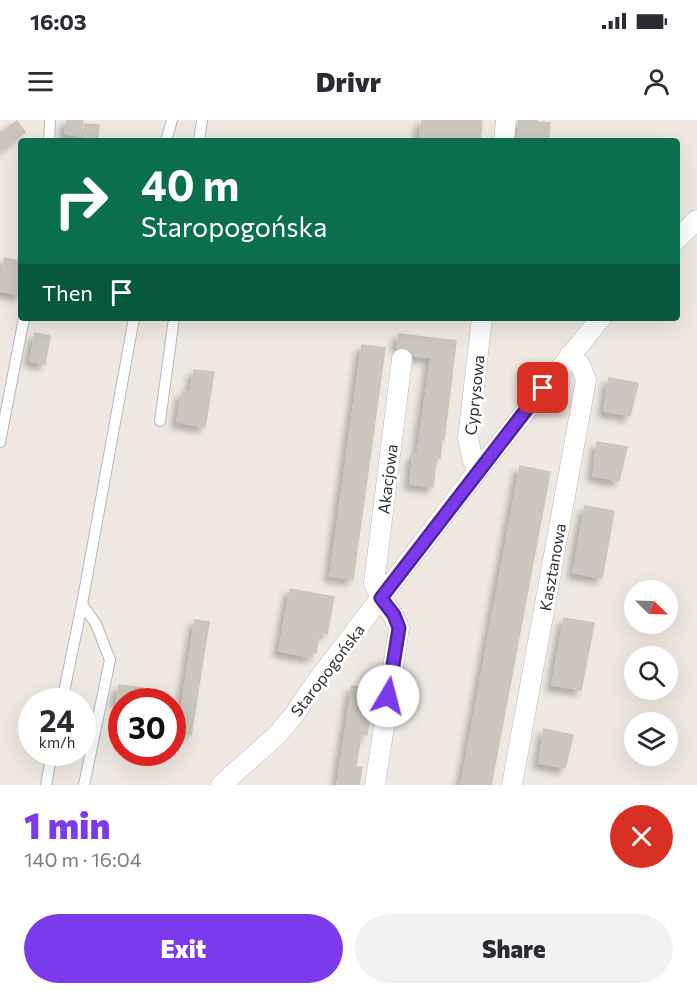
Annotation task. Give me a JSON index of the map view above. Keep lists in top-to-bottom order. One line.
{"streets":{"street":["Cyprysowa","Akacjowa","Kasztanowa","Staropogońska"]},"crossings":[["Cyprysowa","Staropogońska"],["Akacjowa","Staropogońska"],["Kasztanowa","Staropogońska"]],"north":"bottom right","page":{"status":"16:03","header":"Drivr","turn":["40 m","Staropogońska"],"then":"Then","speed":"24 km/h","limit":"30","heading":["1 min","140 m · 16:04"],"buttons":["Exit","Share"]}}
